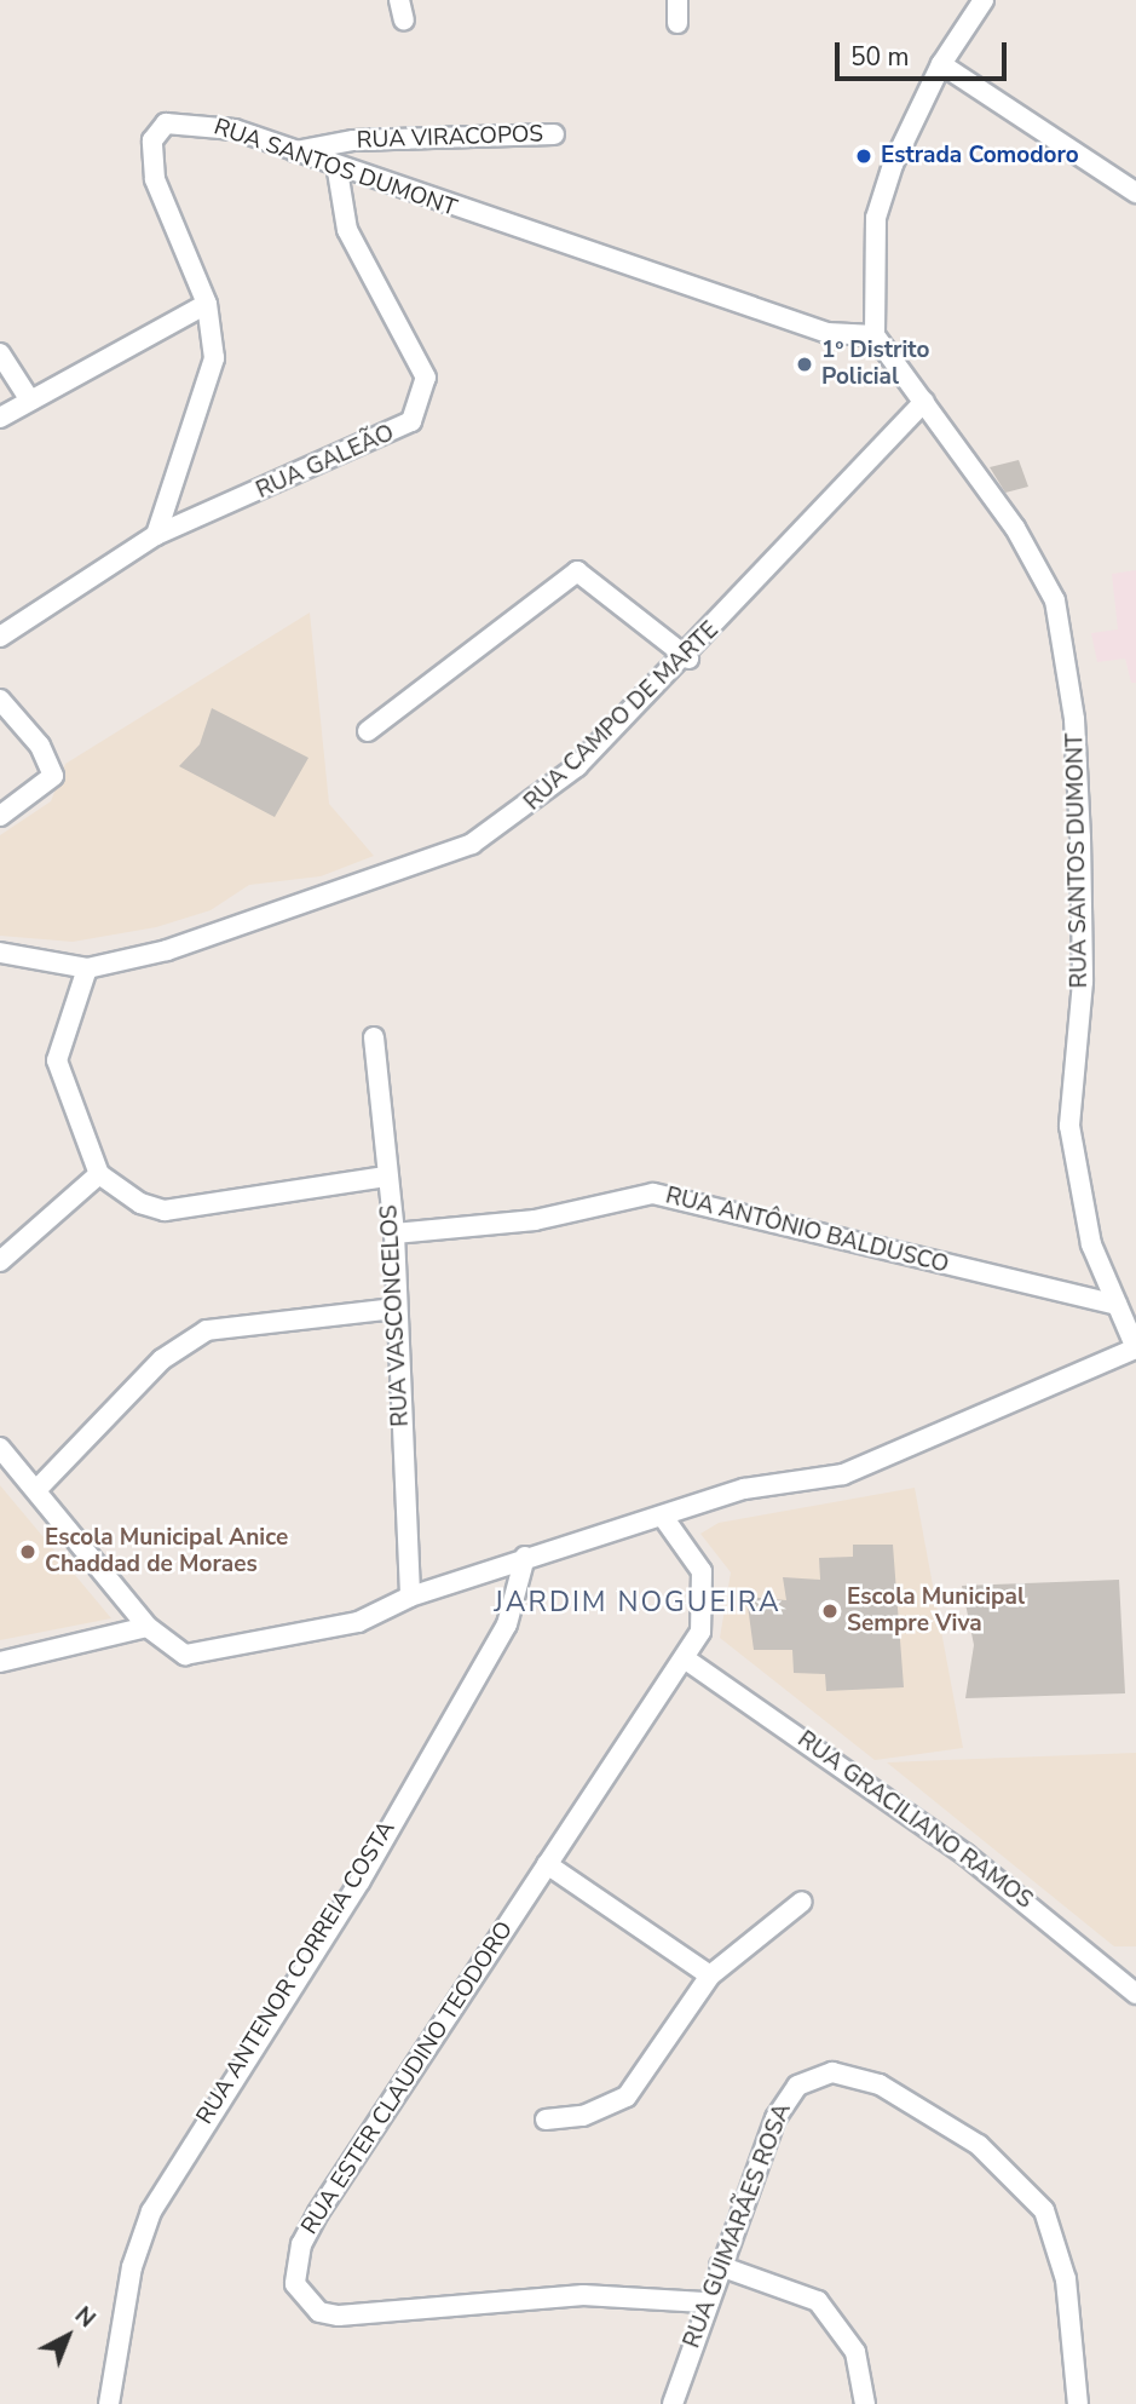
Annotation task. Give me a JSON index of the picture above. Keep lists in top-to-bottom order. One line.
{"streets":{"street":["RUA VIRACOPOS","RUA SANTOS DUMONT","RUA GALEÃO","RUA CAMPO DE MARTE","RUA ANTÔNIO BALDUSCO","RUA VASCONCELOS","RUA GRACILIANO RAMOS","RUA ANTENOR CORREIA COSTA","RUA ESTER CLAUDINO TEODORO","RUA GUIMARÃES ROSA"]},"crossings":[["RUA VIRACOPOS","RUA SANTOS DUMONT"],["RUA SANTOS DUMONT","RUA GALEÃO"],["RUA SANTOS DUMONT","RUA CAMPO DE MARTE"],["RUA SANTOS DUMONT","RUA ANTÔNIO BALDUSCO"],["RUA ANTÔNIO BALDUSCO","RUA VASCONCELOS"],["RUA GRACILIANO RAMOS","RUA ESTER CLAUDINO TEODORO"],["RUA ESTER CLAUDINO TEODORO","RUA GUIMARÃES ROSA"]],"districts":["JARDIM NOGUEIRA"],"places":["Estrada Comodoro","1º Distrito Policial","Escola Municipal Anice Chaddad de Moraes","Escola Municipal Sempre Viva"],"scale_bar":"50 m","north":"top right"}
